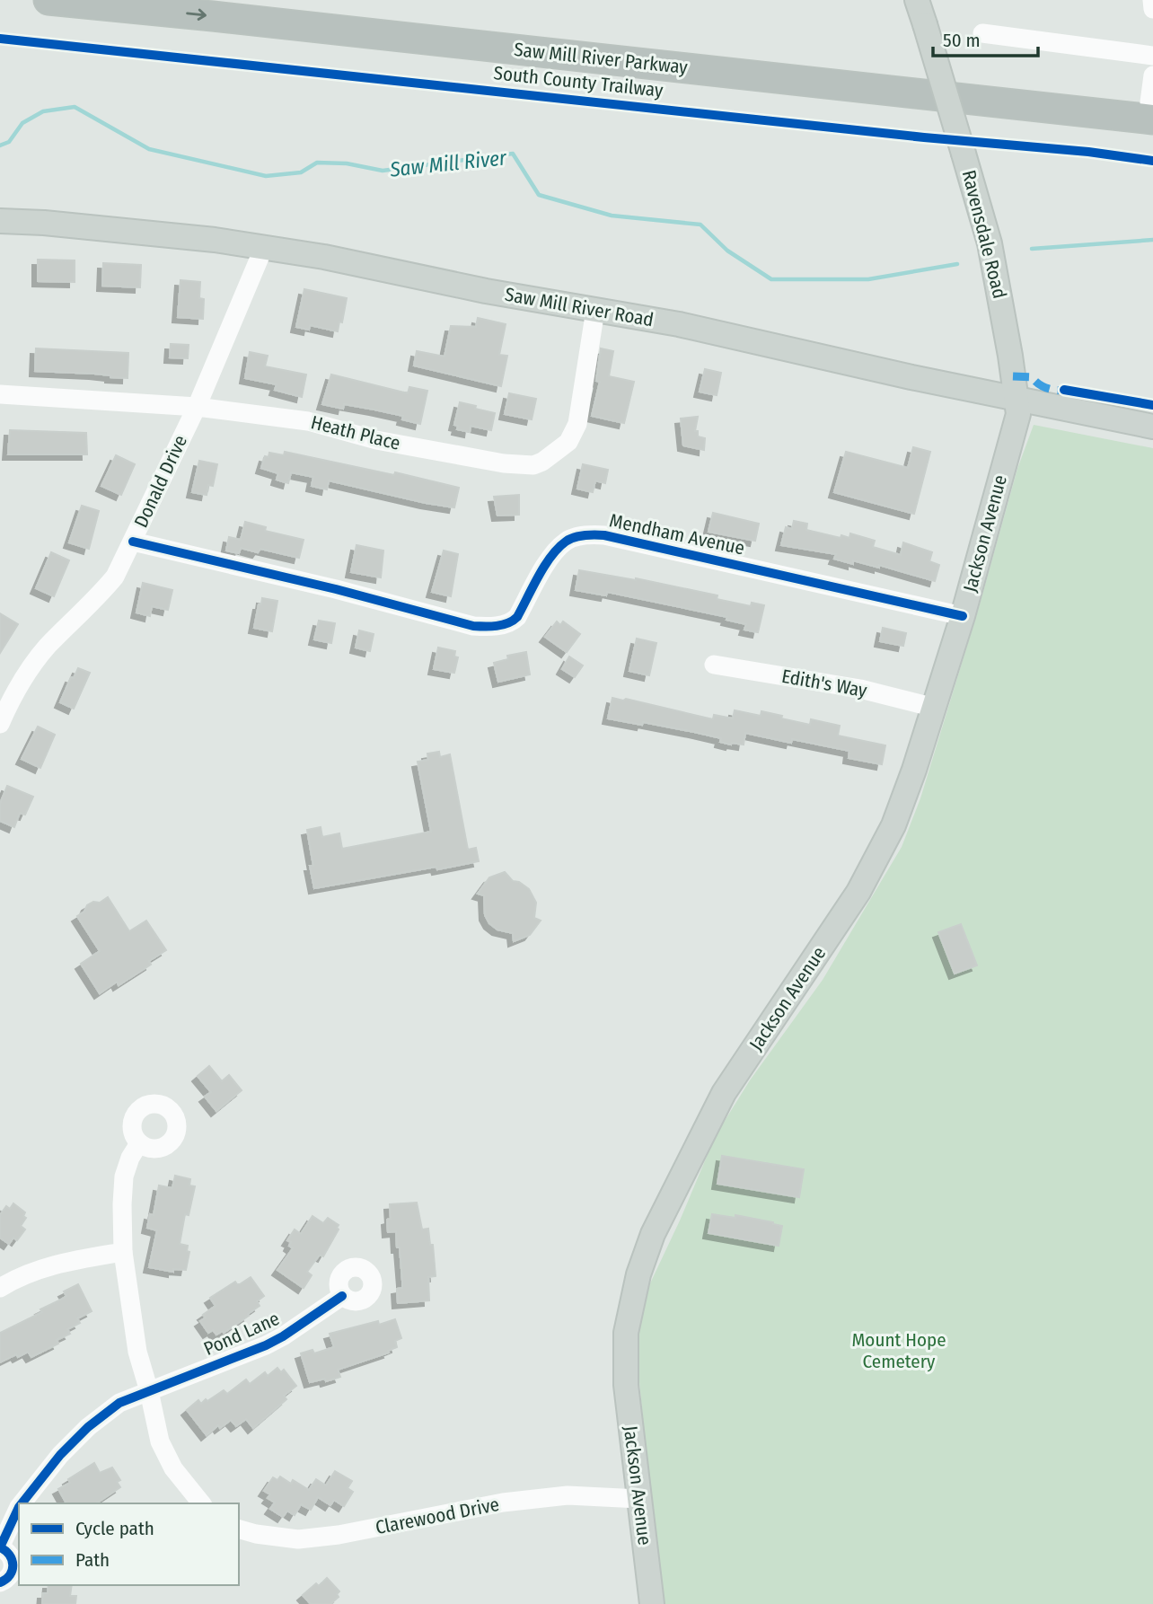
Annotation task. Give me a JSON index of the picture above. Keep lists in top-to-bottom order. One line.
{"streets":{"highway":["Saw Mill River Parkway"],"main road":["Ravensdale Road","Saw Mill River Road","Jackson Avenue"],"street":["Heath Place","Donald Drive","Mendham Avenue","Edith's Way","Pond Lane","Clarewood Drive"],"cycle path":["South County Trailway"]},"crossings":[["Ravensdale Road","Saw Mill River Road"],["Ravensdale Road","Jackson Avenue"],["Saw Mill River Road","Heath Place"],["Saw Mill River Road","Donald Drive"],["Saw Mill River Road","Jackson Avenue"],["Heath Place","Donald Drive"],["Donald Drive","Mendham Avenue"],["Jackson Avenue","Mendham Avenue"],["Jackson Avenue","Edith's Way"],["Jackson Avenue","Clarewood Drive"]],"water":["Saw Mill River"],"parks":["Mount Hope Cemetery"],"legend":["Cycle path","Path"],"scale_bar":"50 m"}
